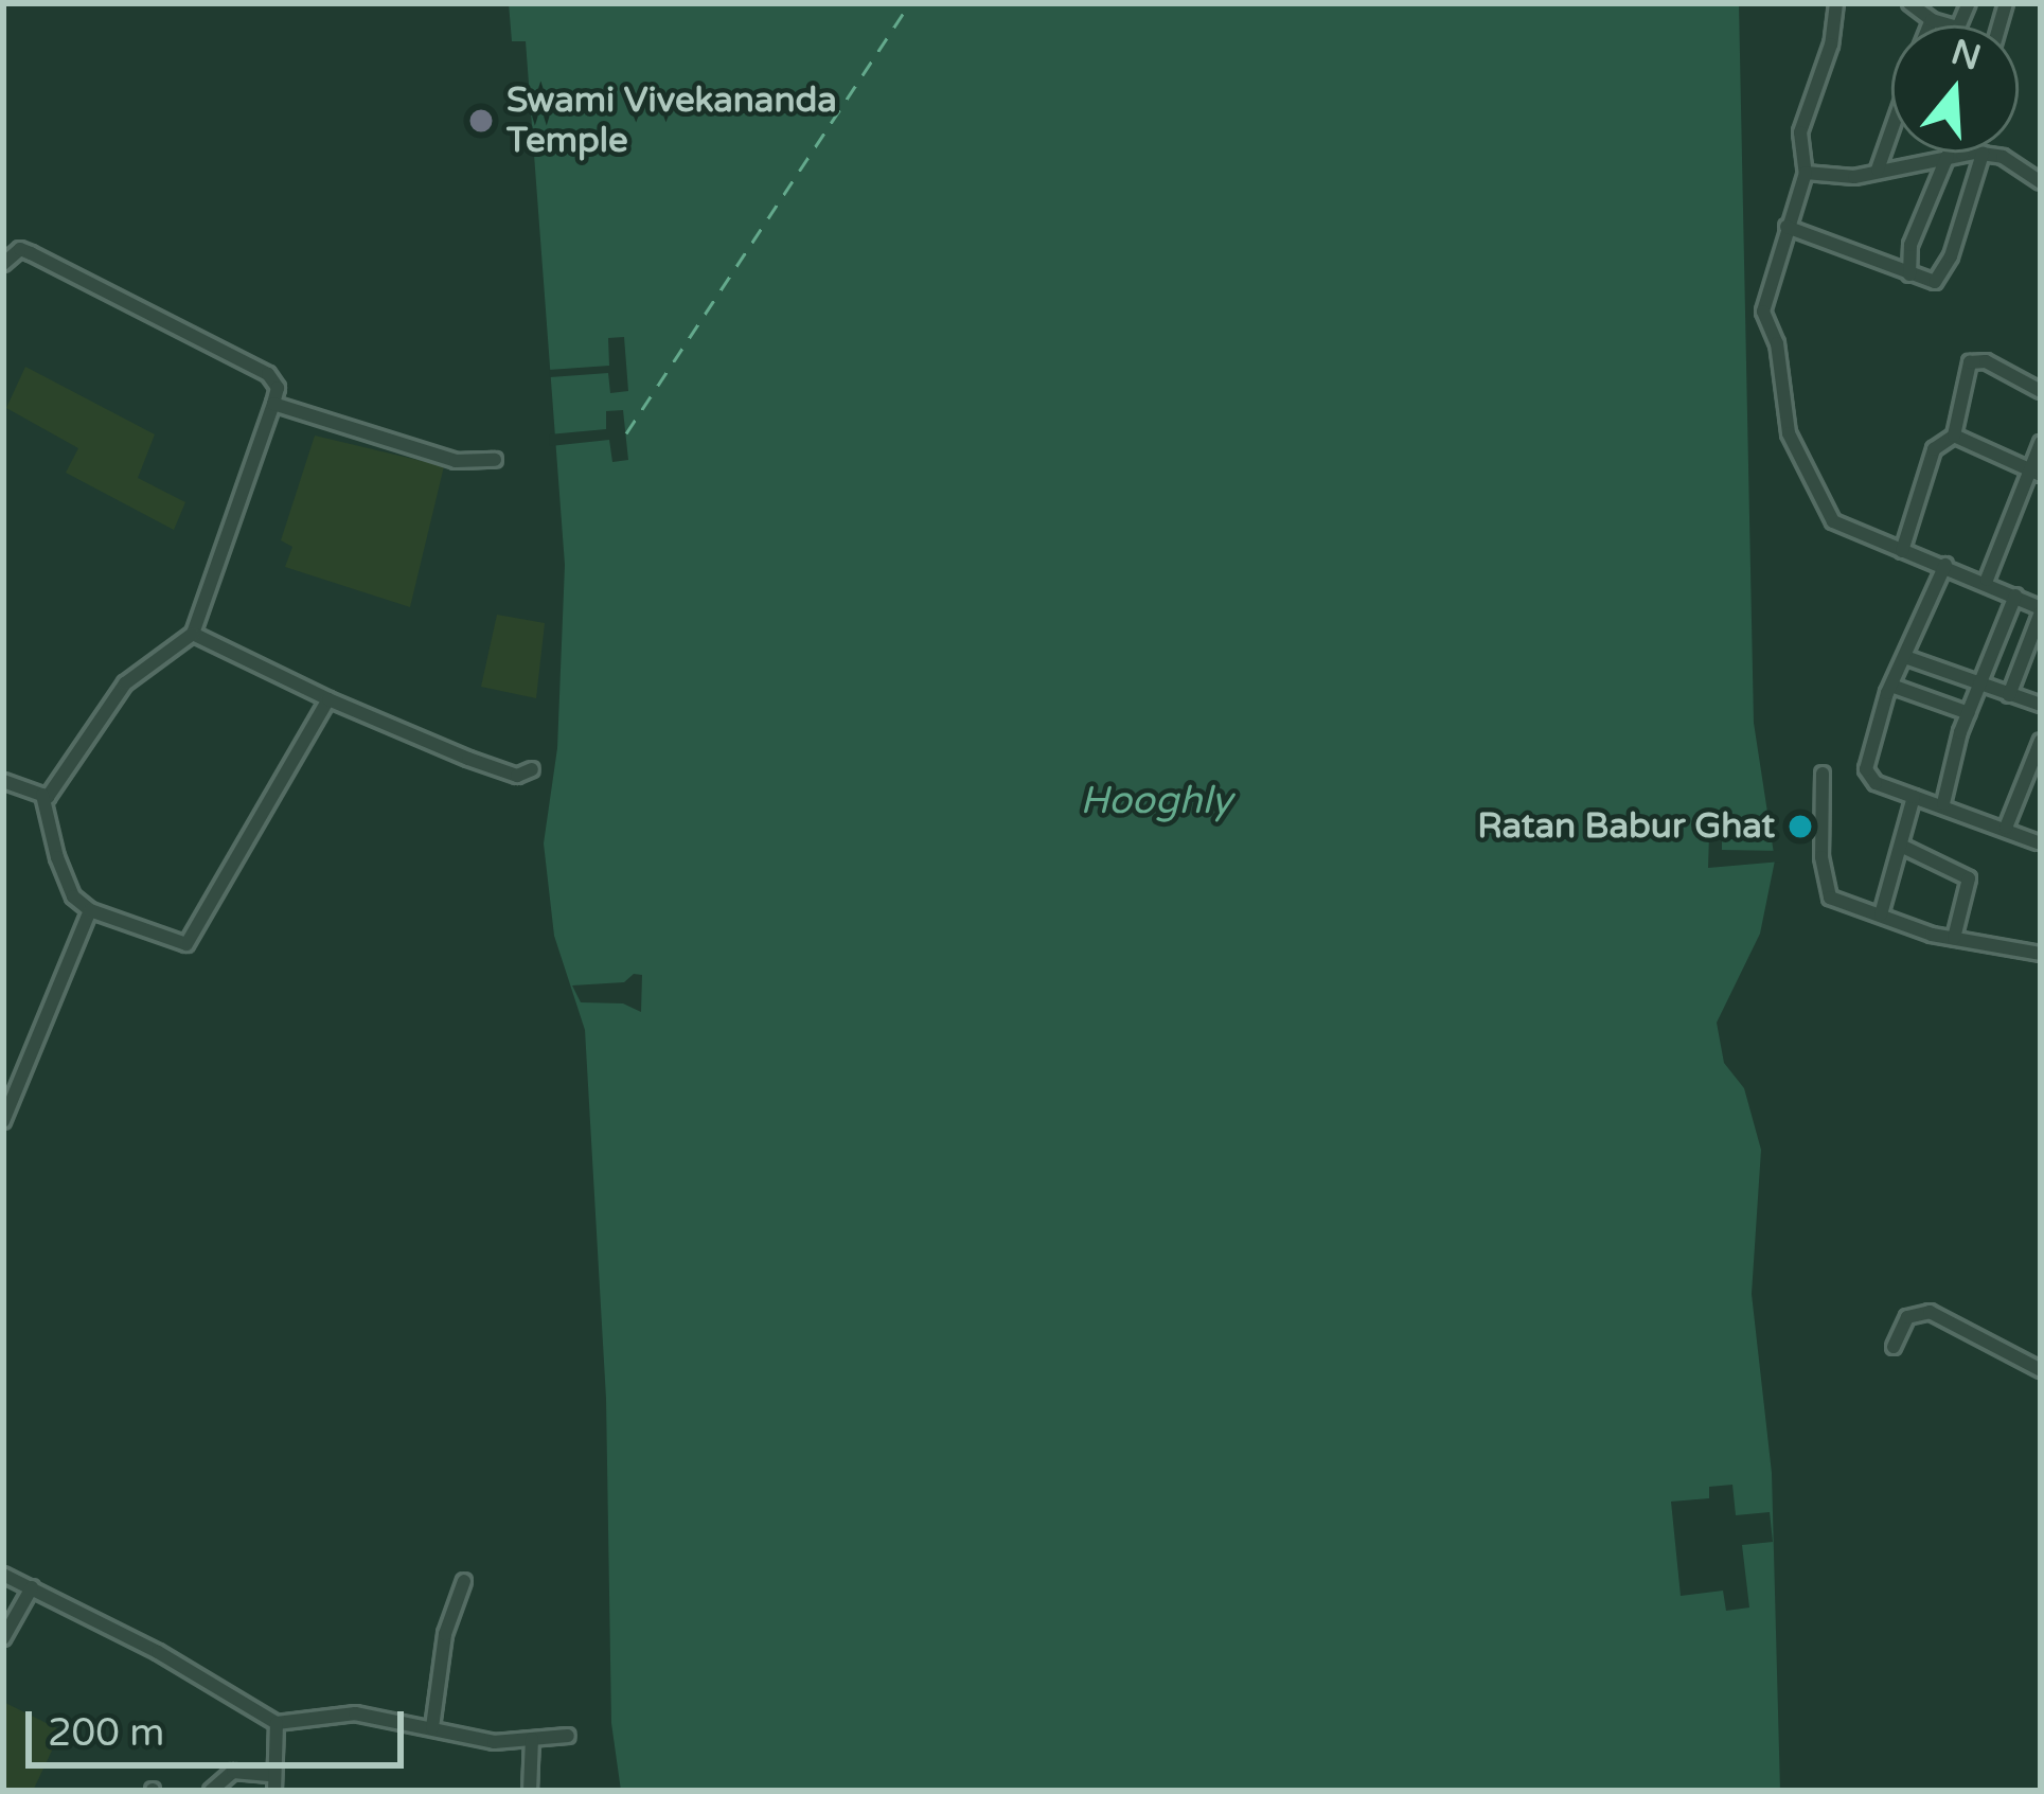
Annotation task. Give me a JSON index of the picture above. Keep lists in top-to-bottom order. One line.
{"water":["Hooghly"],"places":["Swami Vivekananda Temple","Ratan Babur Ghat"],"scale_bar":"200 m","north":"top"}
